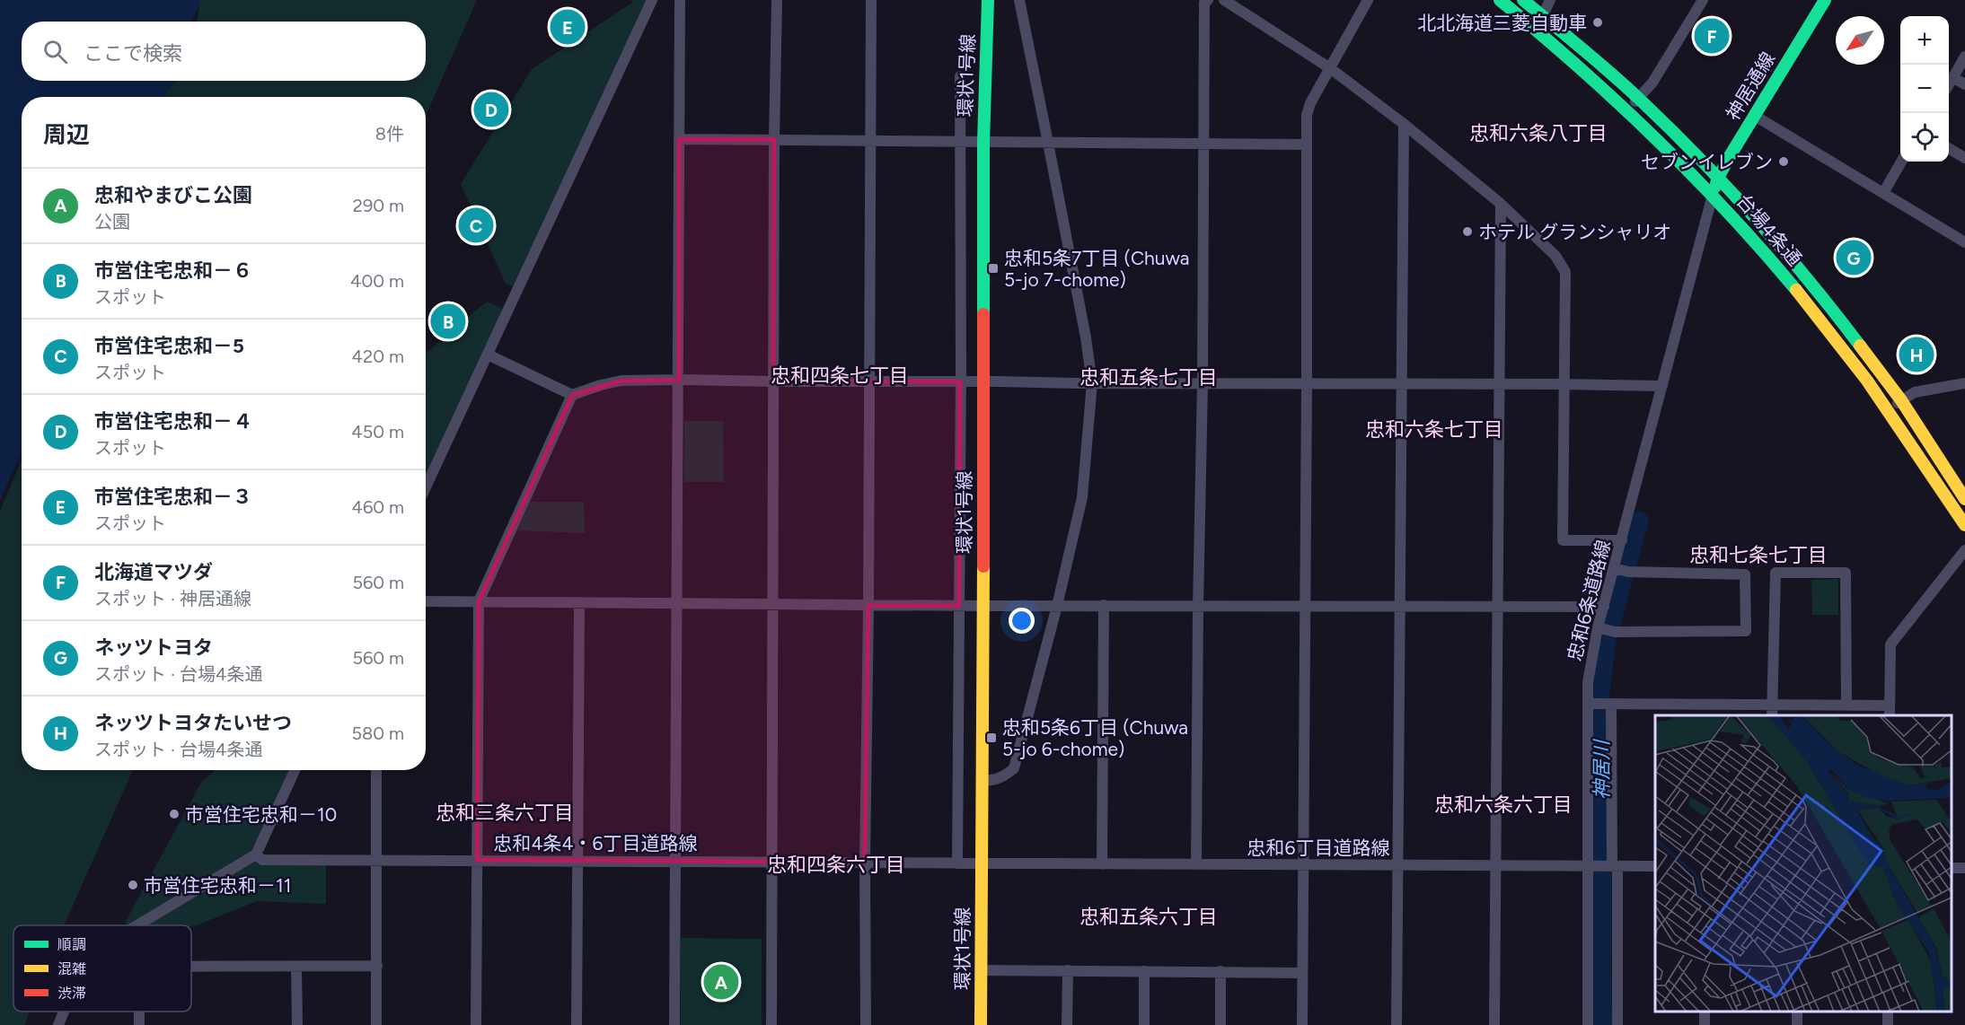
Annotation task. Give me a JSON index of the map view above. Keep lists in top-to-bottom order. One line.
{"streets":{"main road":["環状1号線","神居通線","台場4条通"],"street":["忠和6条道路線","忠和4条4・6丁目道路線","忠和6丁目道路線"]},"crossings":[["環状1号線","忠和4条4・6丁目道路線"],["環状1号線","忠和6丁目道路線"],["神居通線","台場4条通"],["神居通線","忠和6条道路線"],["台場4条通","忠和6条道路線"],["忠和6条道路線","忠和6丁目道路線"],["忠和4条4・6丁目道路線","忠和6丁目道路線"]],"districts":["忠和六条八丁目","忠和四条七丁目","忠和五条七丁目","忠和六条七丁目","忠和七条七丁目","忠和六条六丁目","忠和三条六丁目","忠和四条六丁目","忠和五条六丁目"],"water":["神居川"],"places":{"other":["北北海道三菱自動車","セブンイレブン","ホテル グランシャリオ","市営住宅忠和－10","市営住宅忠和－11"],"transit":["忠和5条7丁目 (Chuwa 5-jo 7-chome)","忠和5条6丁目 (Chuwa 5-jo 6-chome)"]},"legend":["順調","混雑","渋滞"],"north":"bottom left","page":{"pins":["E","F","D","C","G","B","H","A"],"map_buttons":["+","−"],"search":"ここで検索","heading":["周辺","8件"],"list":[{"mark":"A","name":"忠和やまびこ公園","note":"公園","value":"290 m"},{"mark":"B","name":"市営住宅忠和－６","note":"スポット","value":"400 m"},{"mark":"C","name":"市営住宅忠和－5","note":"スポット","value":"420 m"},{"mark":"D","name":"市営住宅忠和－４","note":"スポット","value":"450 m"},{"mark":"E","name":"市営住宅忠和－３","note":"スポット","value":"460 m"},{"mark":"F","name":"北海道マツダ","note":"スポット · 神居通線","value":"560 m"},{"mark":"G","name":"ネッツトヨタ","note":"スポット · 台場4条通","value":"560 m"},{"mark":"H","name":"ネッツトヨタたいせつ","note":"スポット · 台場4条通","value":"580 m"}]}}
